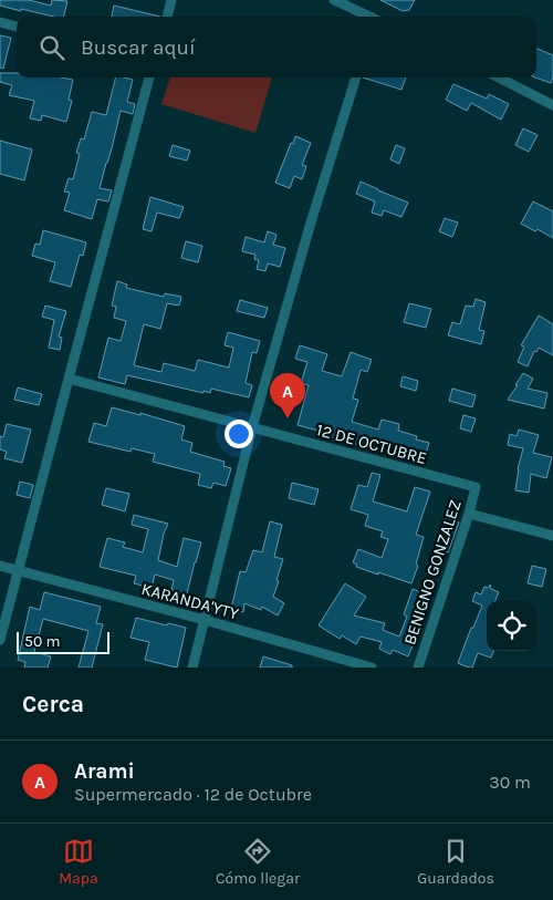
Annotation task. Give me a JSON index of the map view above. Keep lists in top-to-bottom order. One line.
{"streets":{"street":["12 DE OCTUBRE","BENIGNO GONZALEZ","KARANDA'YTY"]},"crossings":[["12 DE OCTUBRE","BENIGNO GONZALEZ"]],"scale_bar":"50 m","page":{"search":"Buscar aquí","pins":"A","scale":"50 m","heading":"Cerca","list":[{"mark":"A","name":"Arami","note":"Supermercado · 12 de Octubre","value":"30 m"}],"nav":["Mapa","Cómo llegar","Guardados"]}}
